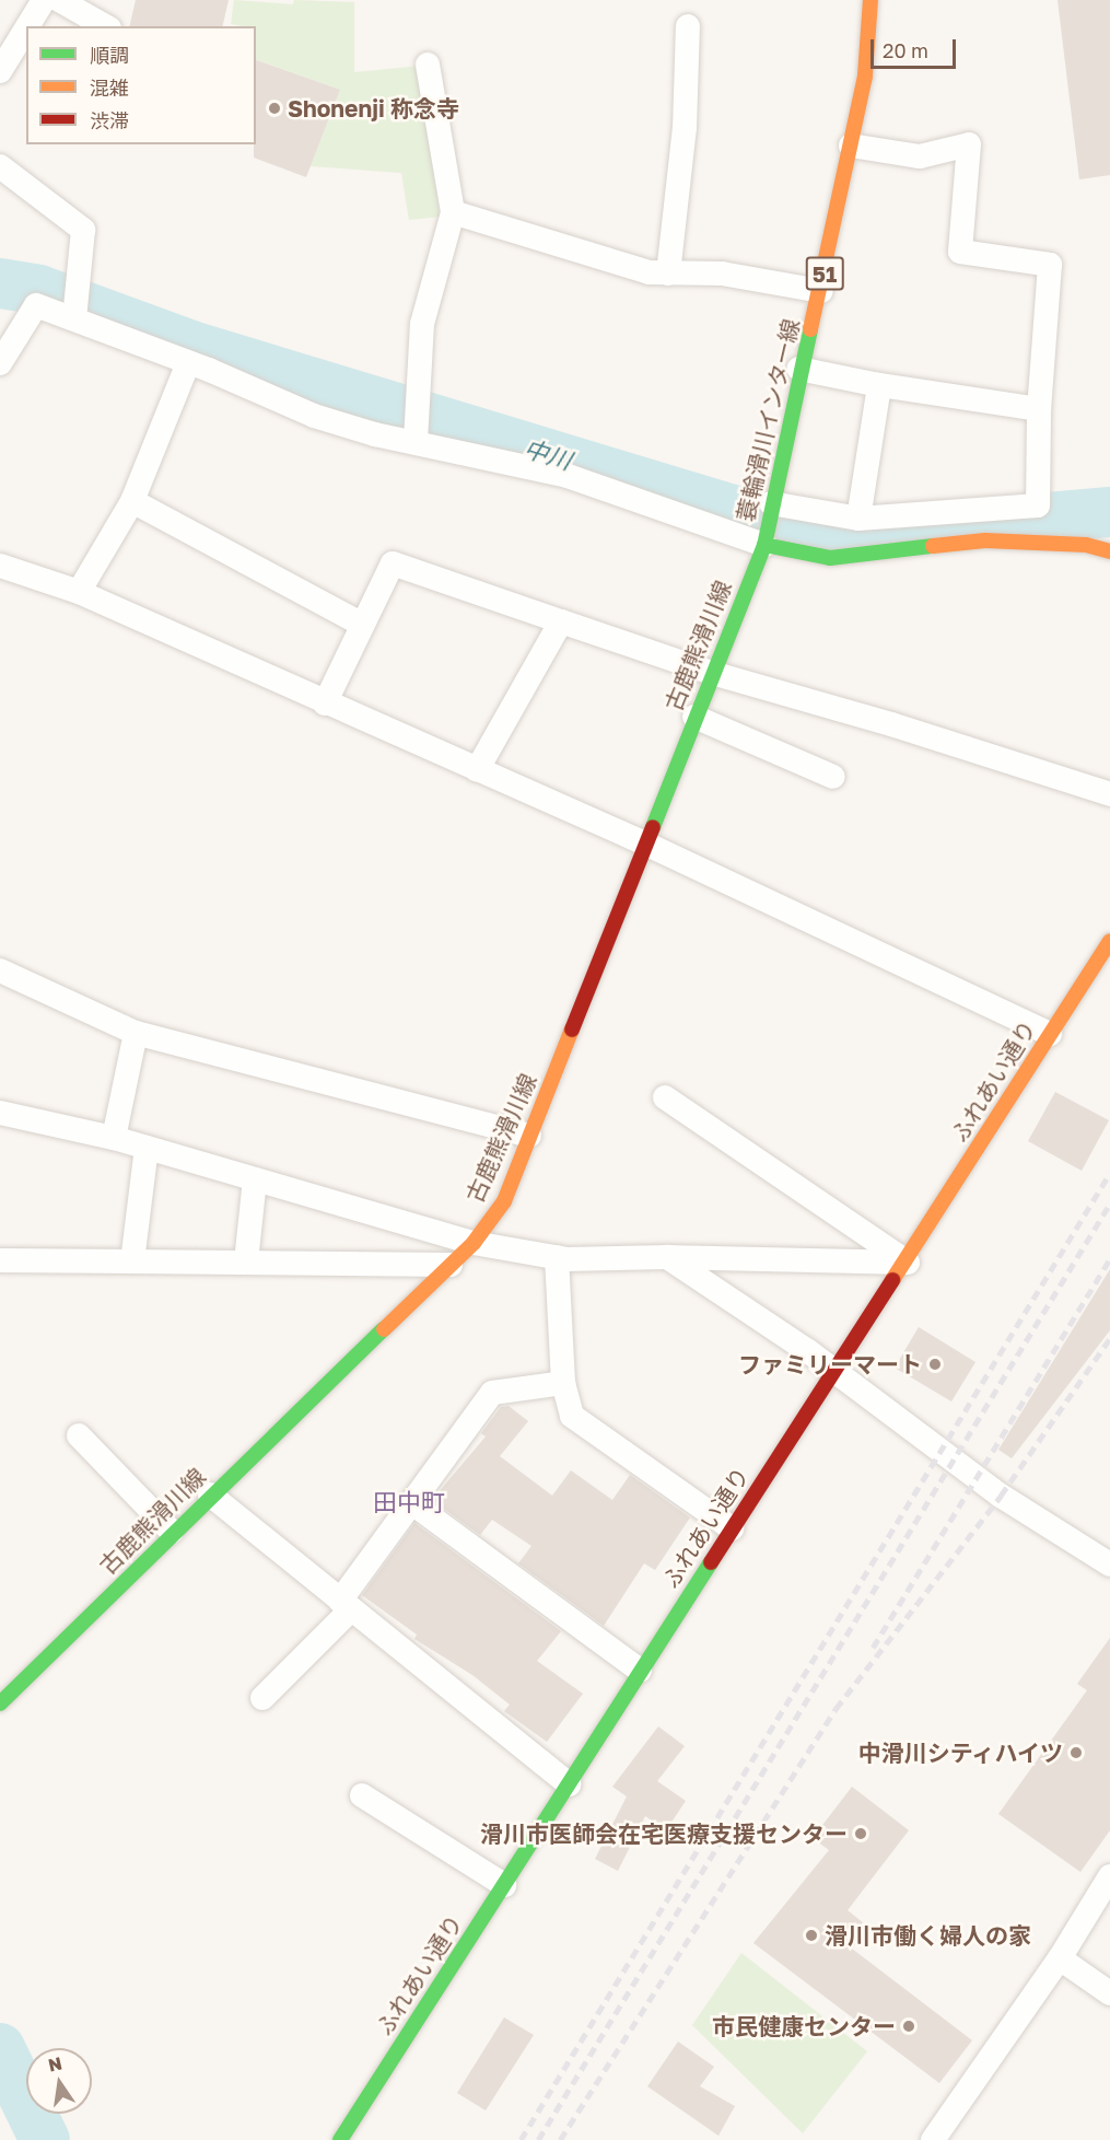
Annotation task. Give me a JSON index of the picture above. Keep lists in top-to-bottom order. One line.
{"streets":{"main road":["51","蓑輪滑川インター線","古鹿熊滑川線","ふれあい通り"]},"crossings":[["蓑輪滑川インター線","古鹿熊滑川線"]],"districts":["田中町"],"water":["中川"],"places":["Shonenji 称念寺","ファミリーマート","中滑川シティハイツ","滑川市医師会在宅医療支援センター","滑川市働く婦人の家","市民健康センター"],"legend":["順調","混雑","渋滞"],"scale_bar":"20 m","north":"top"}
